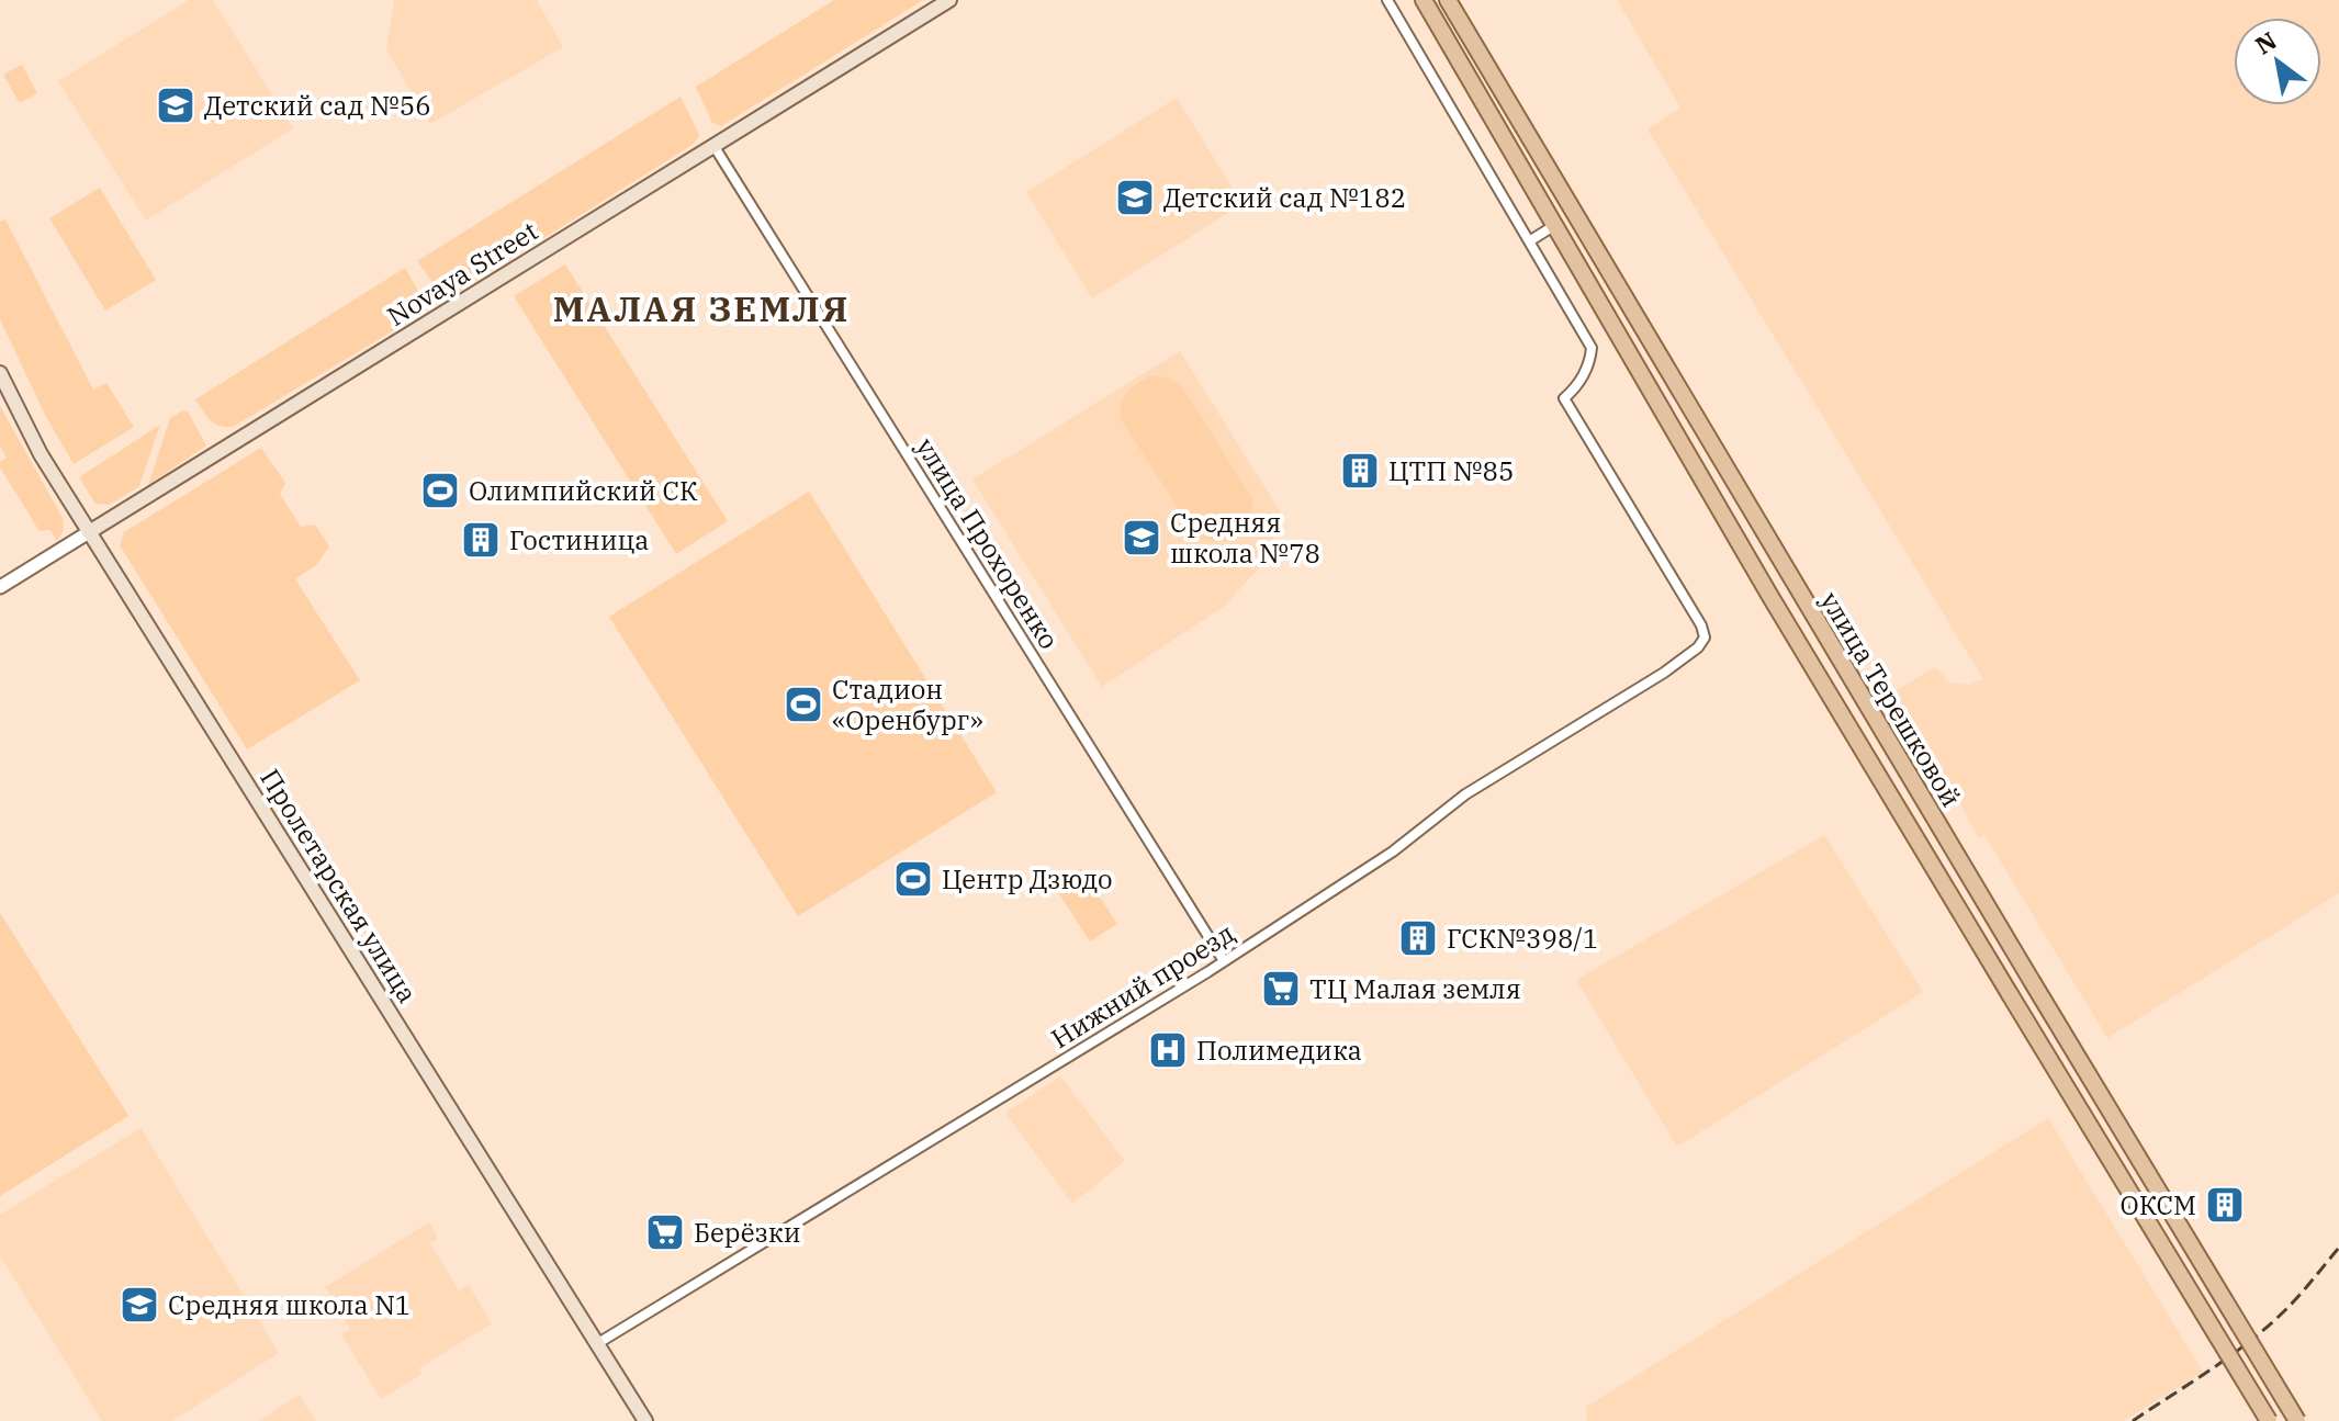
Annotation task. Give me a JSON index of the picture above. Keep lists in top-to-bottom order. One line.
{"streets":{"main road":["Novaya Street","улица Терешковой","Пролетарская улица"],"street":["улица Прохоренко","Нижний проезд"]},"crossings":[["Novaya Street","улица Прохоренко"],["Novaya Street","Пролетарская улица"],["улица Прохоренко","Нижний проезд"],["Пролетарская улица","Нижний проезд"]],"districts":["МАЛАЯ ЗЕМЛЯ"],"places":{"school or university":["Детский сад №56","Детский сад №182","Средняя школа №78","Средняя школа N1"],"building":["ЦТП №85","Гостиница","ГСК№398/1","ОКСМ"],"sports":["Олимпийский СК","Стадион «Оренбург»","Центр Дзюдо"],"supermarket":["ТЦ Малая земля","Берёзки"],"hospital":["Полимедика"]},"north":"top left"}
